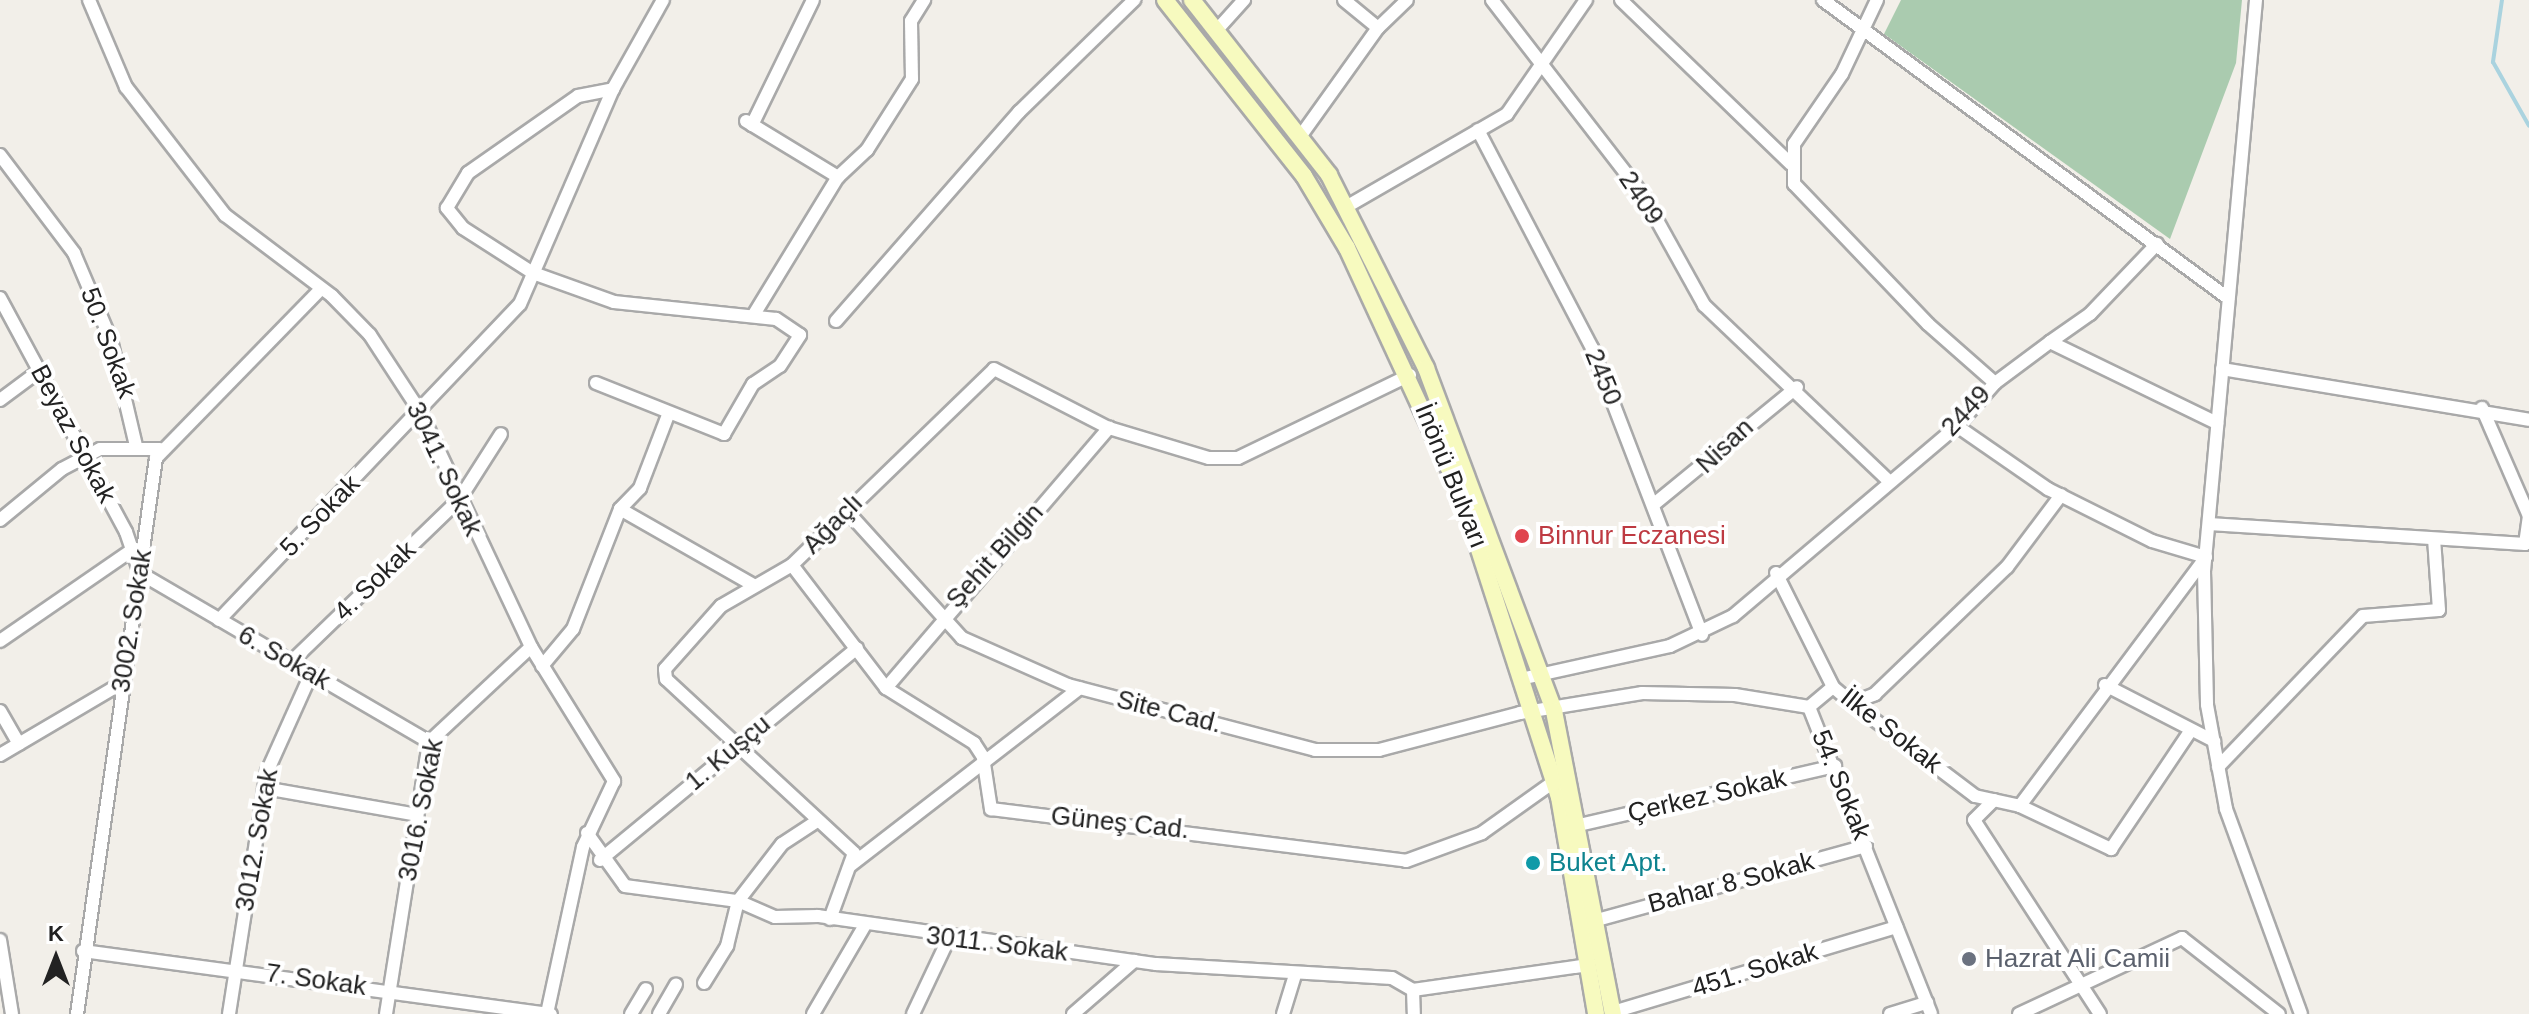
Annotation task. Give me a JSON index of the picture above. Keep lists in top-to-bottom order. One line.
{"streets":{"main road":["İnönü Bulvarı"],"street":["2409","50. Sokak","2450","2449","Beyaz Sokak","Nisan","3041. Sokak","5. Sokak","Ağaçlı","Şehit Bilgin","4. Sokak","3002. Sokak","6. Sokak","Site Cad.","İlke Sokak","1. Kuşçu","54. Sokak","Çerkez Sokak","3016. Sokak","Güneş Cad.","3012. Sokak","Bahar 8 Sokak","3011. Sokak","451. Sokak","7. Sokak"]},"crossings":[["2409","2449"],["2409","Nisan"],["2450","2449"],["2450","Nisan"],["2449","İnönü Bulvarı"],["2449","İlke Sokak"],["Beyaz Sokak","3002. Sokak"],["Beyaz Sokak","6. Sokak"],["3041. Sokak","5. Sokak"],["3041. Sokak","4. Sokak"],["3041. Sokak","3016. Sokak"],["3041. Sokak","3011. Sokak"],["3041. Sokak","7. Sokak"],["İnönü Bulvarı","Site Cad."],["İnönü Bulvarı","54. Sokak"],["İnönü Bulvarı","Çerkez Sokak"],["İnönü Bulvarı","Güneş Cad."],["İnönü Bulvarı","Bahar 8 Sokak"],["İnönü Bulvarı","451. Sokak"],["5. Sokak","6. Sokak"],["Ağaçlı","Şehit Bilgin"],["Ağaçlı","Site Cad."],["Ağaçlı","1. Kuşçu"],["Şehit Bilgin","Site Cad."],["4. Sokak","6. Sokak"],["3002. Sokak","6. Sokak"],["3002. Sokak","7. Sokak"],["6. Sokak","3016. Sokak"],["6. Sokak","3012. Sokak"],["Site Cad.","54. Sokak"],["1. Kuşçu","3011. Sokak"],["54. Sokak","Çerkez Sokak"],["54. Sokak","Bahar 8 Sokak"],["54. Sokak","451. Sokak"],["3016. Sokak","7. Sokak"],["3012. Sokak","7. Sokak"]],"places":["Binnur Eczanesi","Buket Apt.","Hazrat Ali Camii"],"north":"top"}
